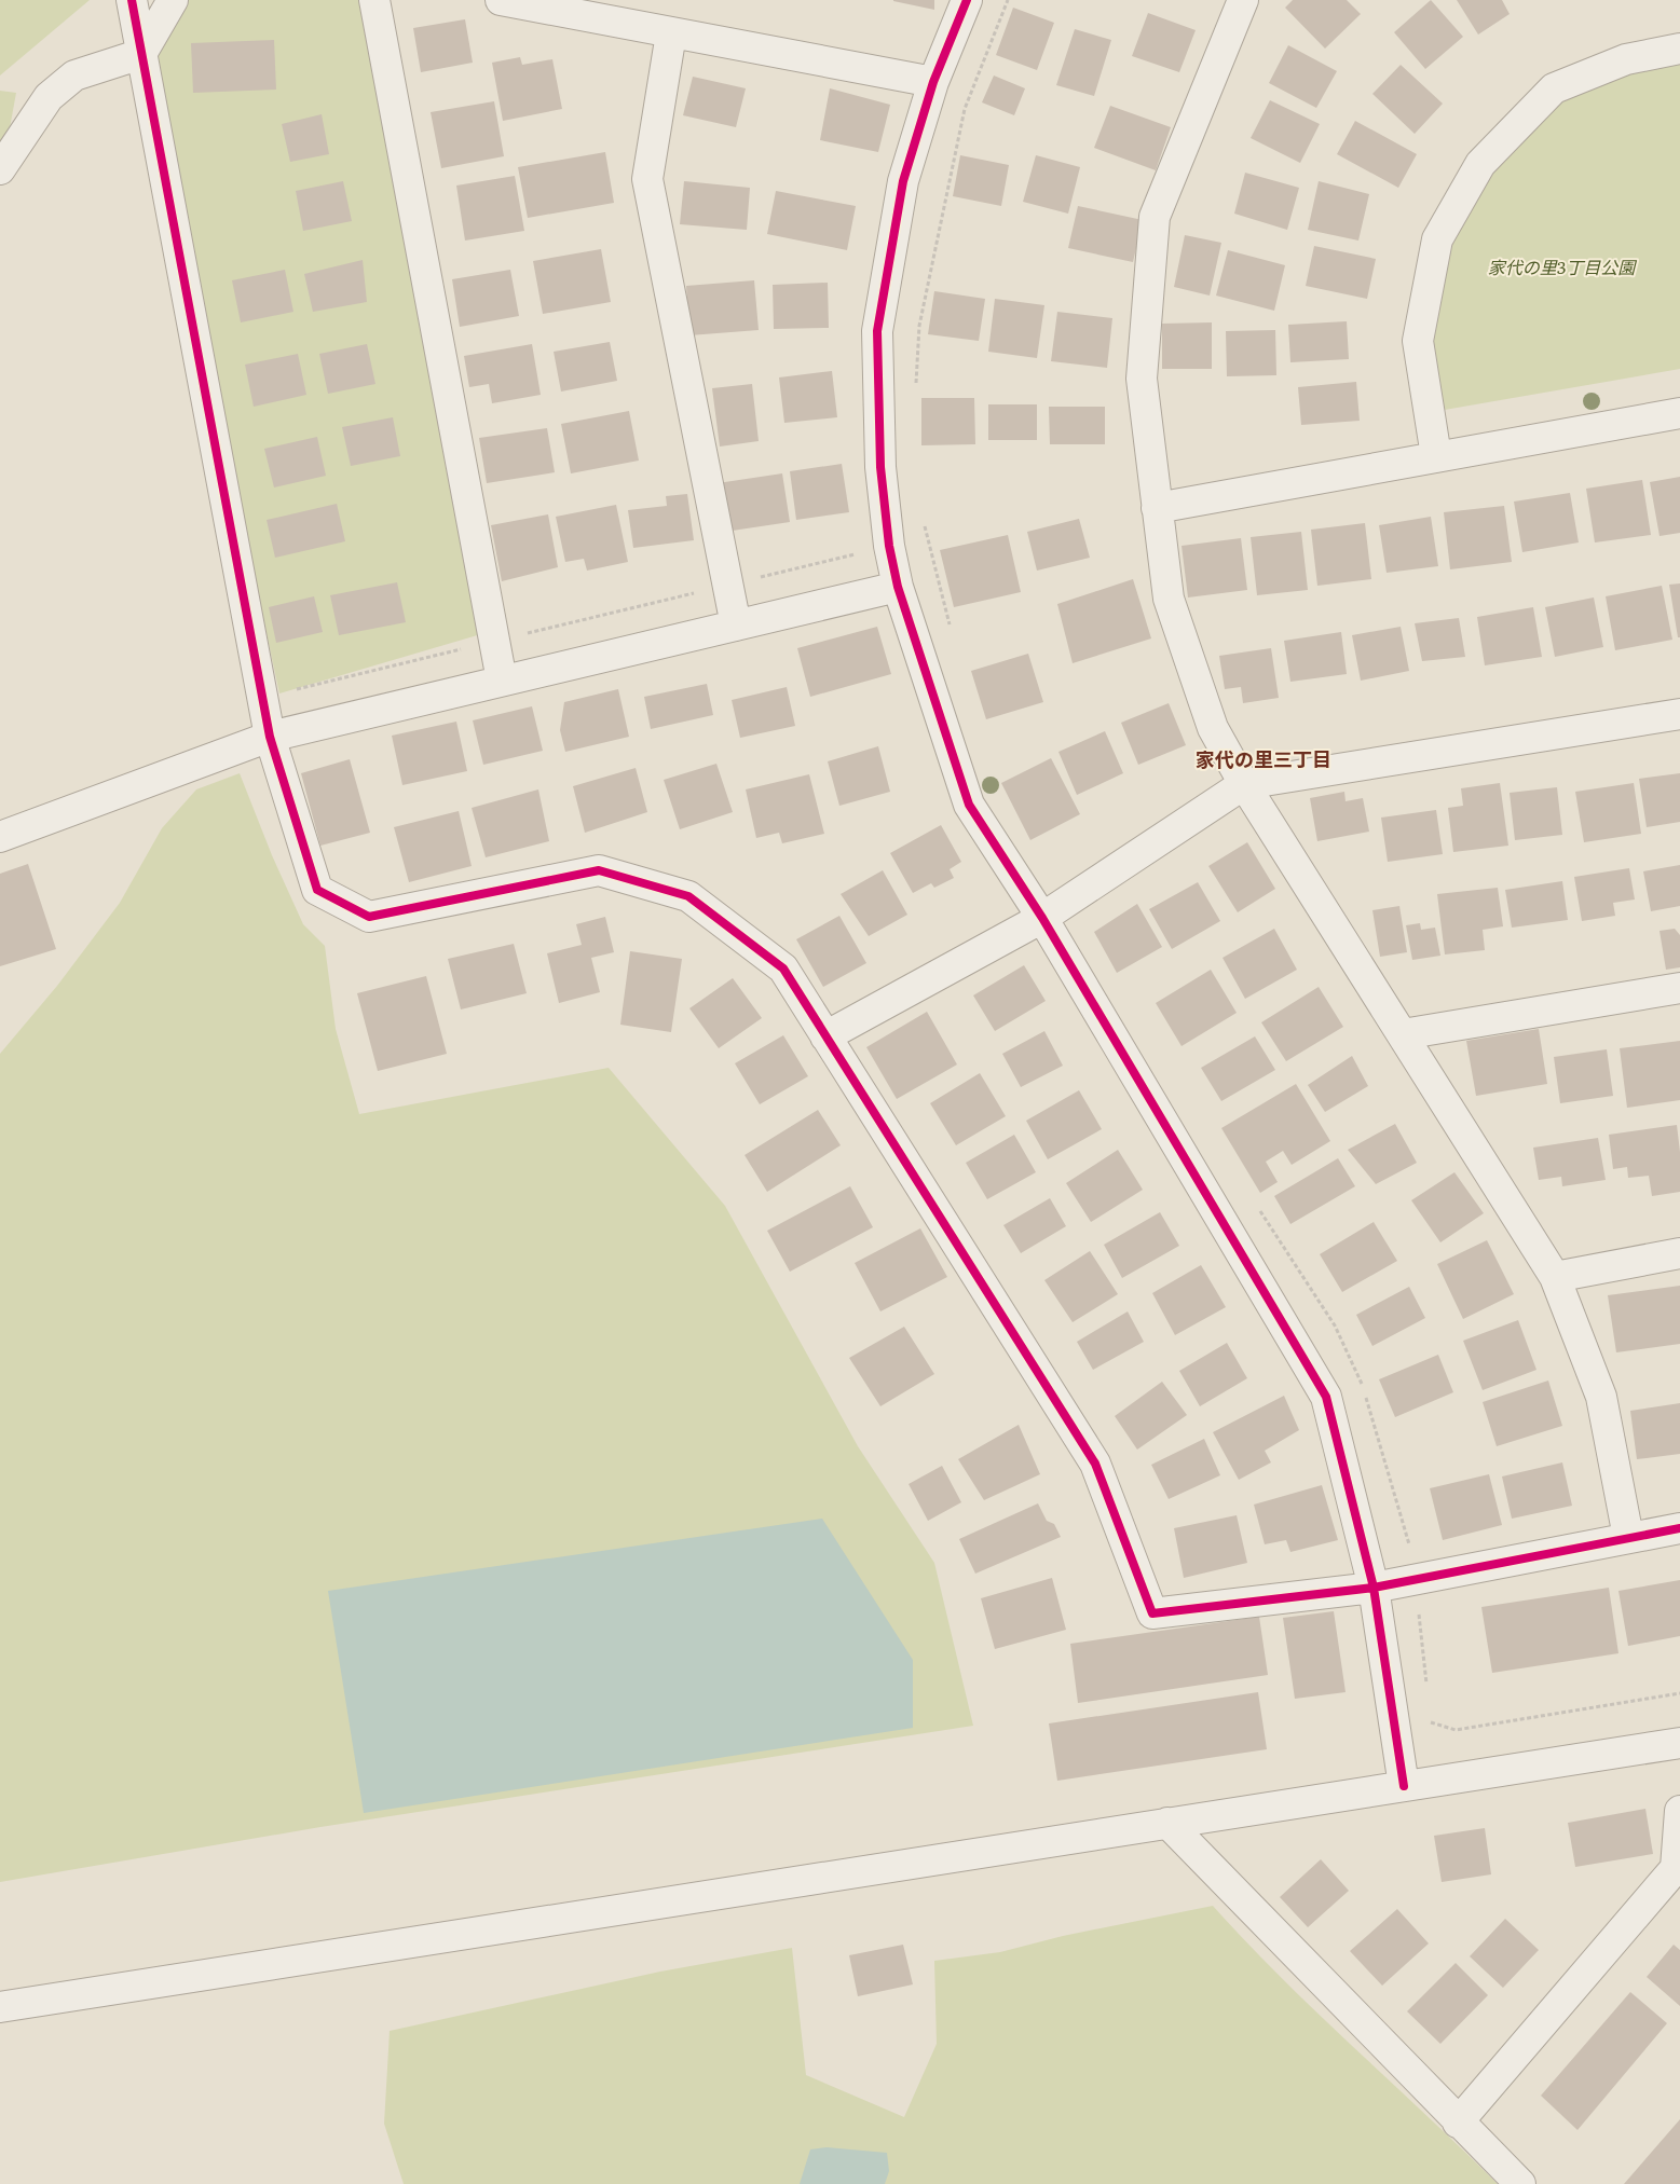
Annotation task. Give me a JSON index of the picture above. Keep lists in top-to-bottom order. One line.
{"districts":["家代の里三丁目"],"parks":["家代の里3丁目公園"]}
